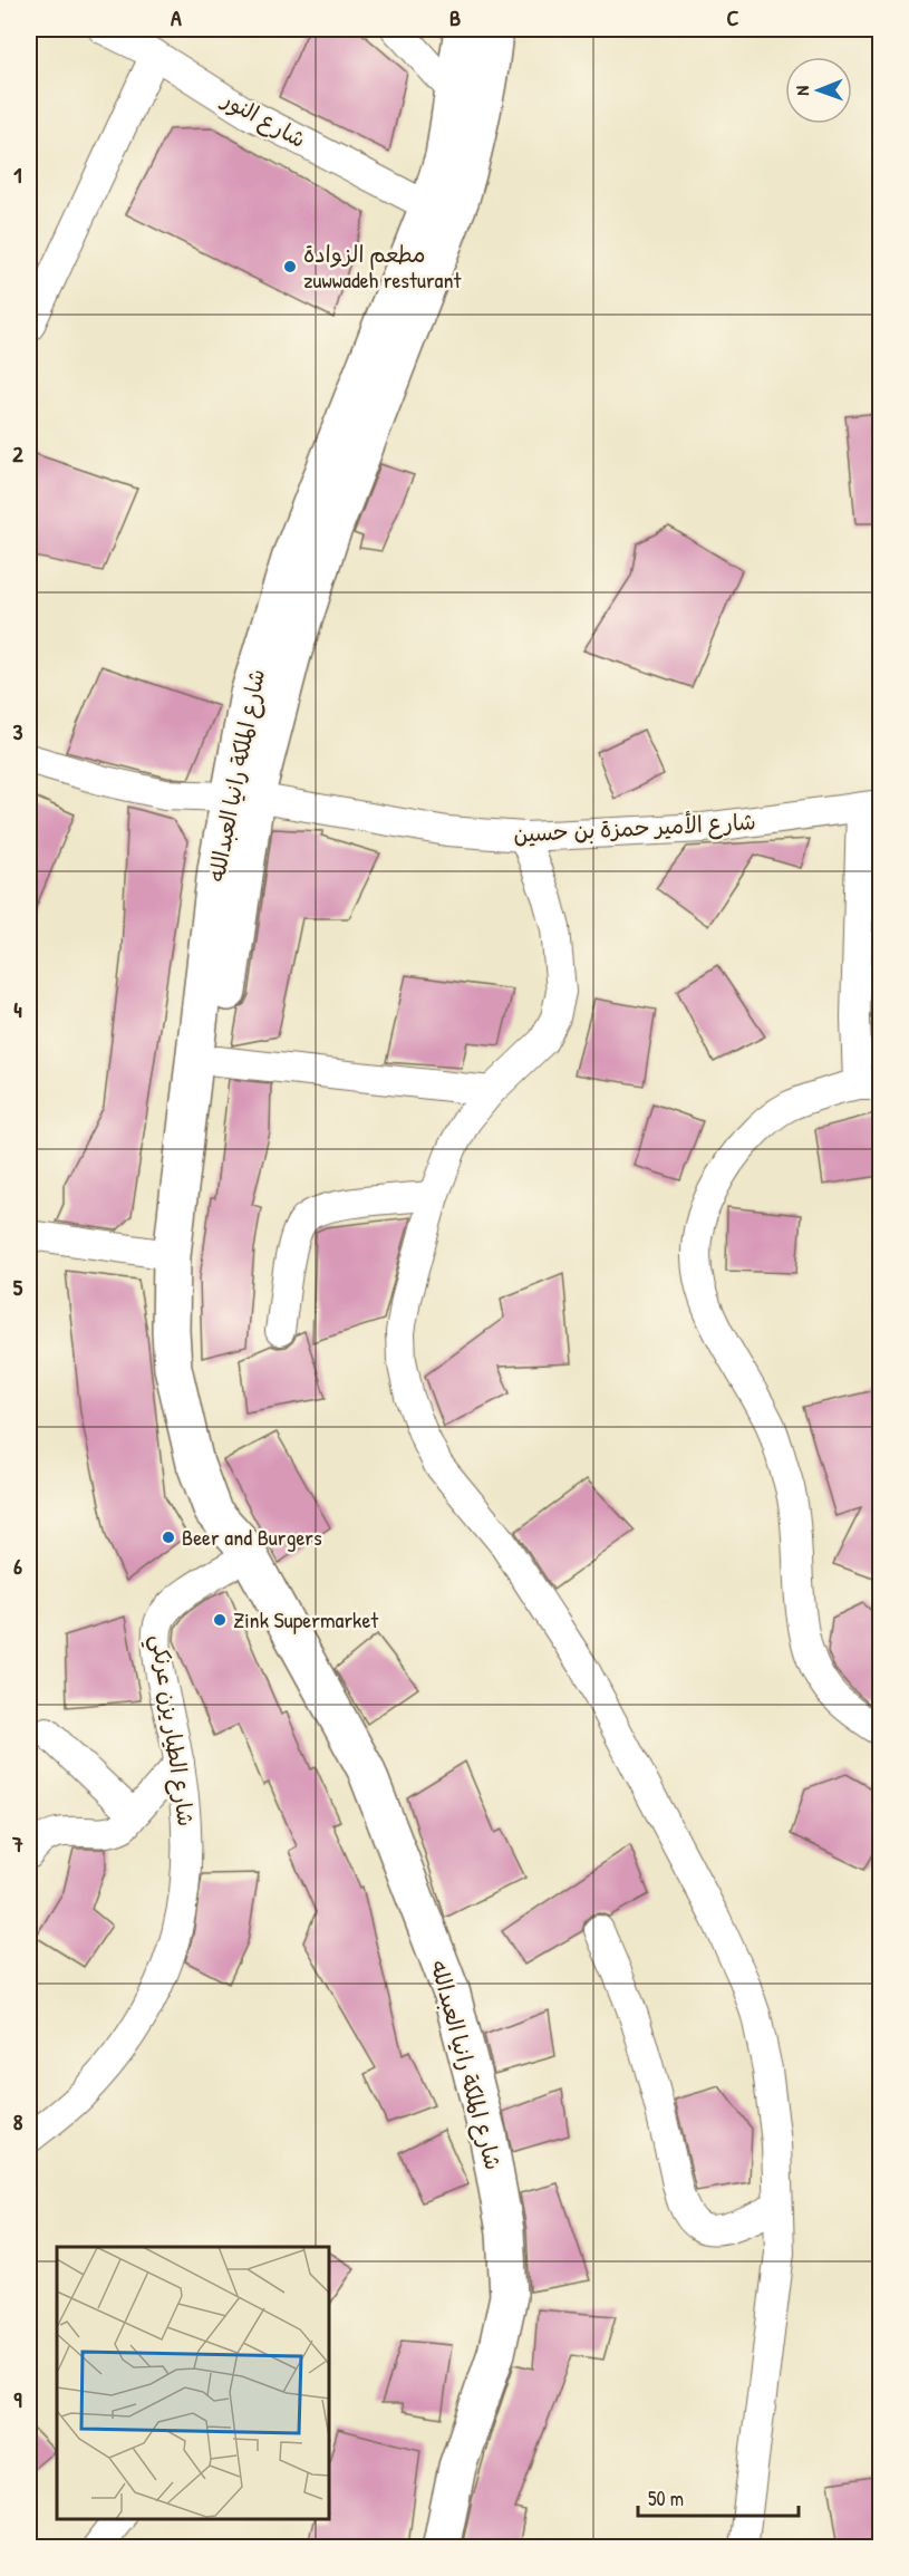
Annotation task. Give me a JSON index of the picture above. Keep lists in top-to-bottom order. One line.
{"streets":{"main road":["شارع الملكة رانيا العبدالله"],"street":["شارع النور","شارع الأمير حمزة بن حسين","شارع الطيار يزن عرنكي"]},"crossings":[["شارع النور","شارع الملكة رانيا العبدالله"],["شارع الملكة رانيا العبدالله","شارع الأمير حمزة بن حسين"],["شارع الملكة رانيا العبدالله","شارع الطيار يزن عرنكي"]],"places":["مطعم الزوادة zuwwadeh resturant","Beer and Burgers","Zink Supermarket"],"scale_bar":"50 m","north":"left","grid":{"columns":["A","B","C"],"rows":["1","2","3","4","5","6","7","8","9"]}}
